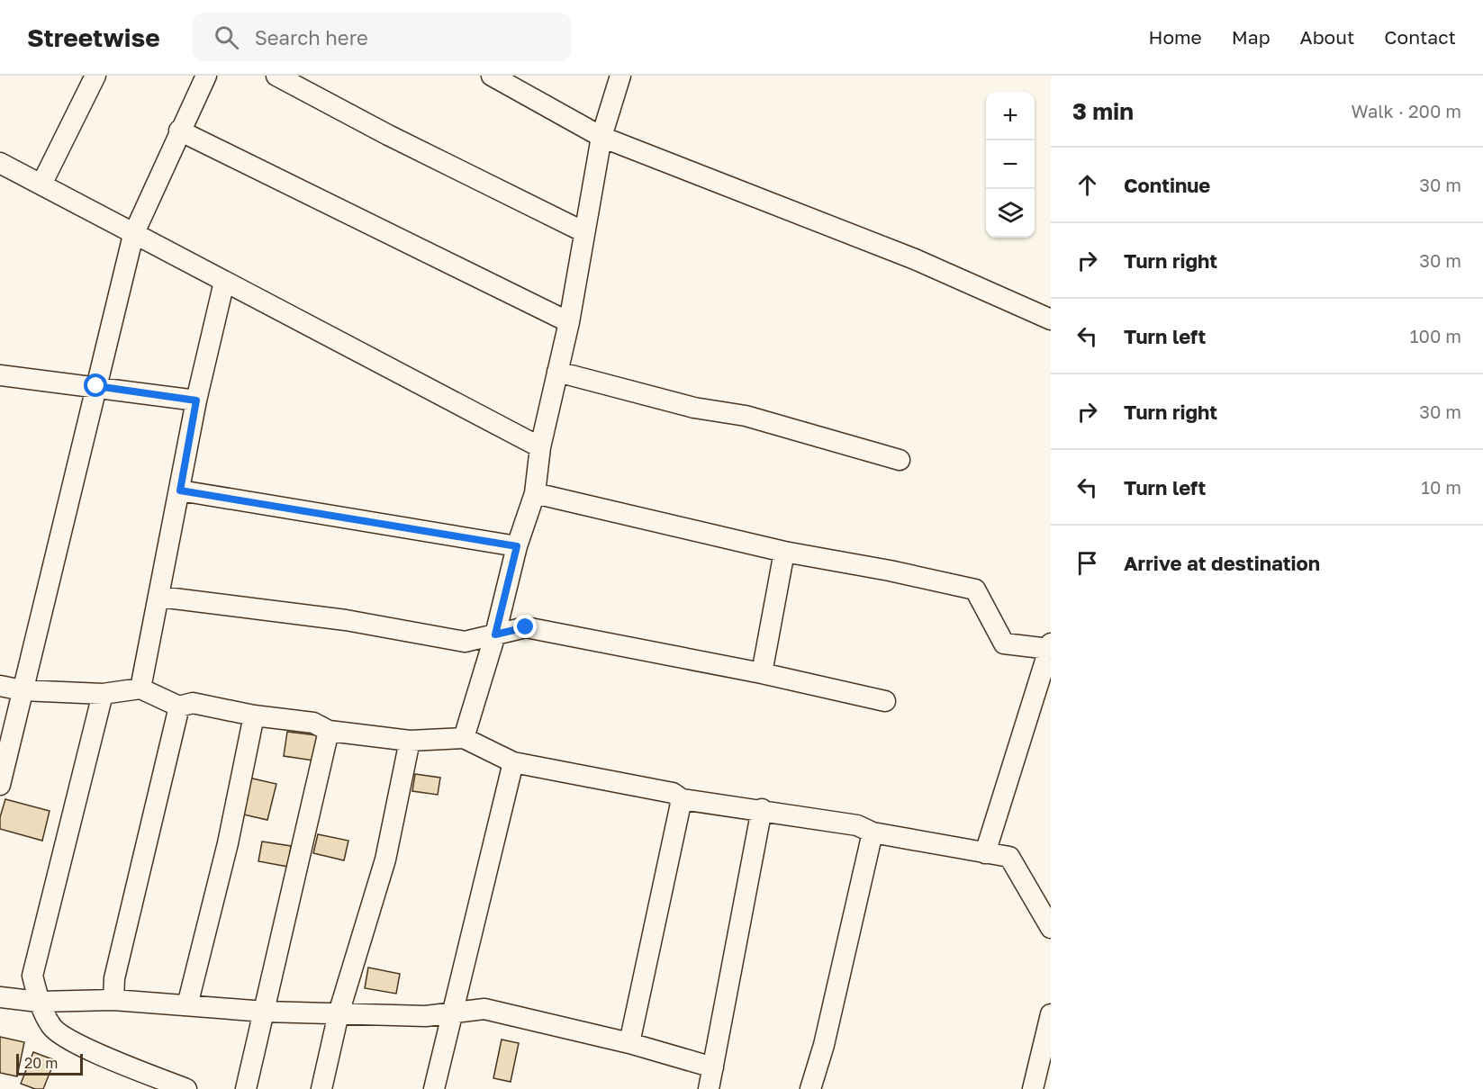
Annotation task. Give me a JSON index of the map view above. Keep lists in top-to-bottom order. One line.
{"scale_bar":"20 m","page":{"header":"Streetwise","search":"Search here","nav":["Home","Map","About","Contact"],"heading":["3 min","Walk · 200 m"],"map_buttons":["+","−"],"list":[["Continue","30 m"],["Turn right","30 m"],["Turn left","100 m"],["Turn right","30 m"],["Turn left","10 m"],"Arrive at destination"],"scale":"20 m"}}
